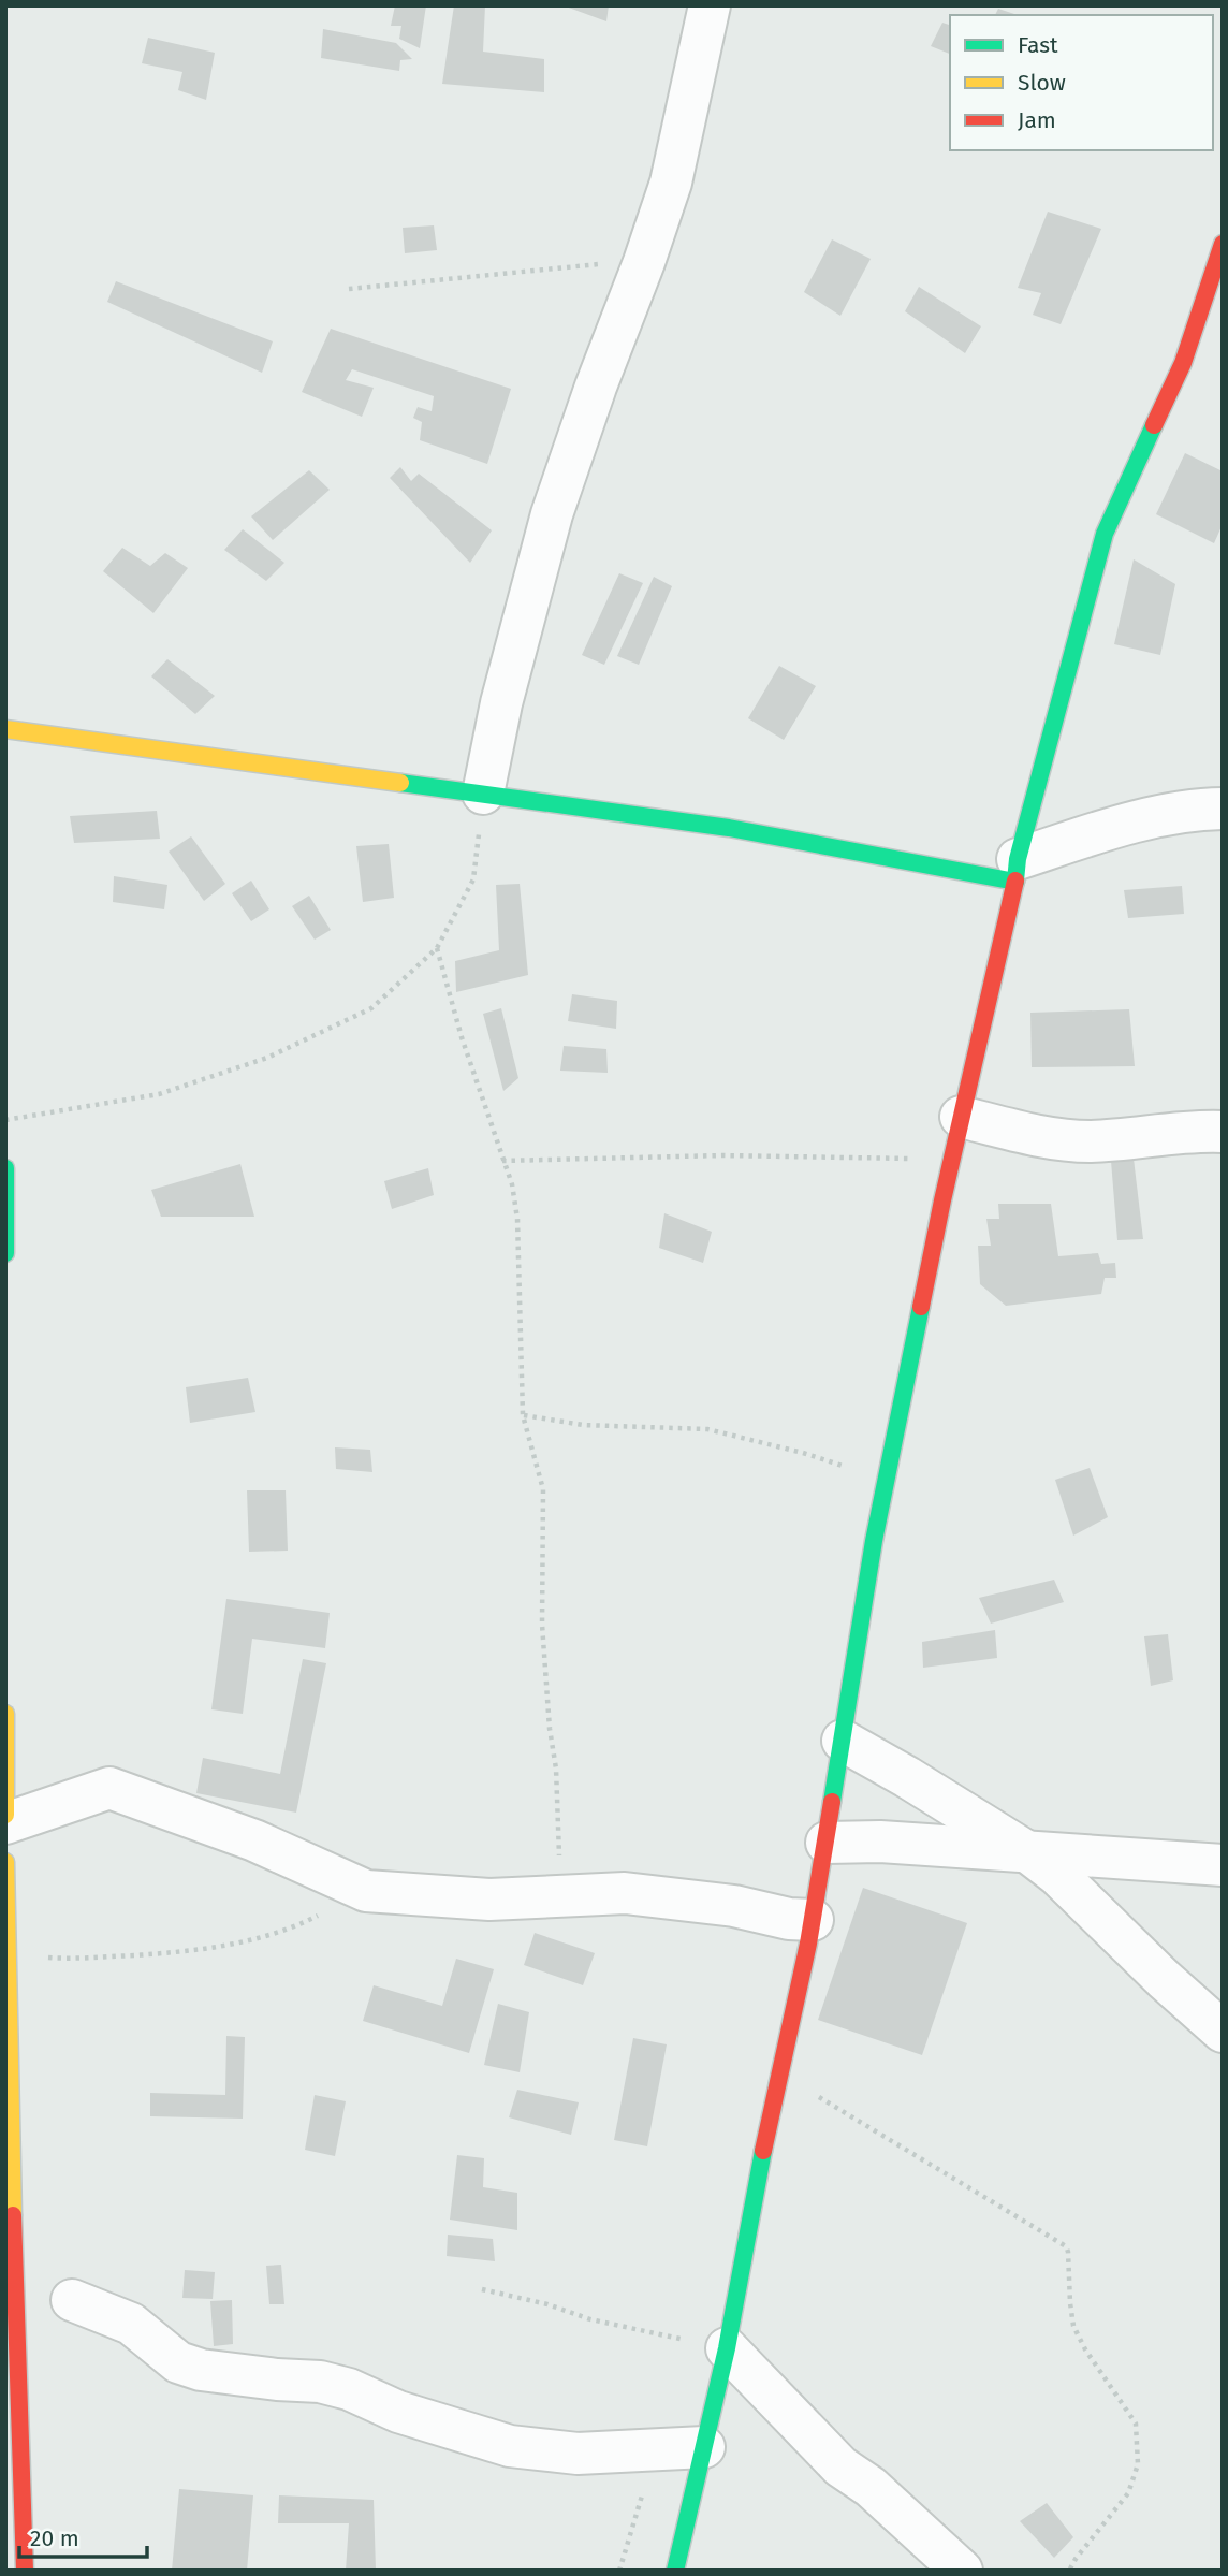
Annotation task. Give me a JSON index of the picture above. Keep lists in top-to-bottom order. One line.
{"legend":["Fast","Slow","Jam"],"scale_bar":"20 m"}
